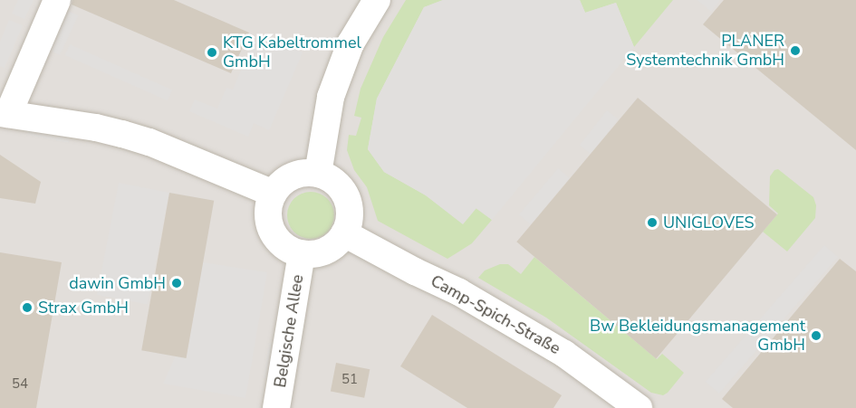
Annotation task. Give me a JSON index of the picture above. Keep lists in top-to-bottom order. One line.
{"streets":{"street":["Camp-Spich-Straße","Belgische Allee"]},"crossings":[["Camp-Spich-Straße","Belgische Allee"]],"places":["PLANER Systemtechnik GmbH","KTG Kabeltrommel GmbH","UNIGLOVES","dawin GmbH","Strax GmbH","Bw Bekleidungsmanagement GmbH"],"house_numbers":["51","54"]}
